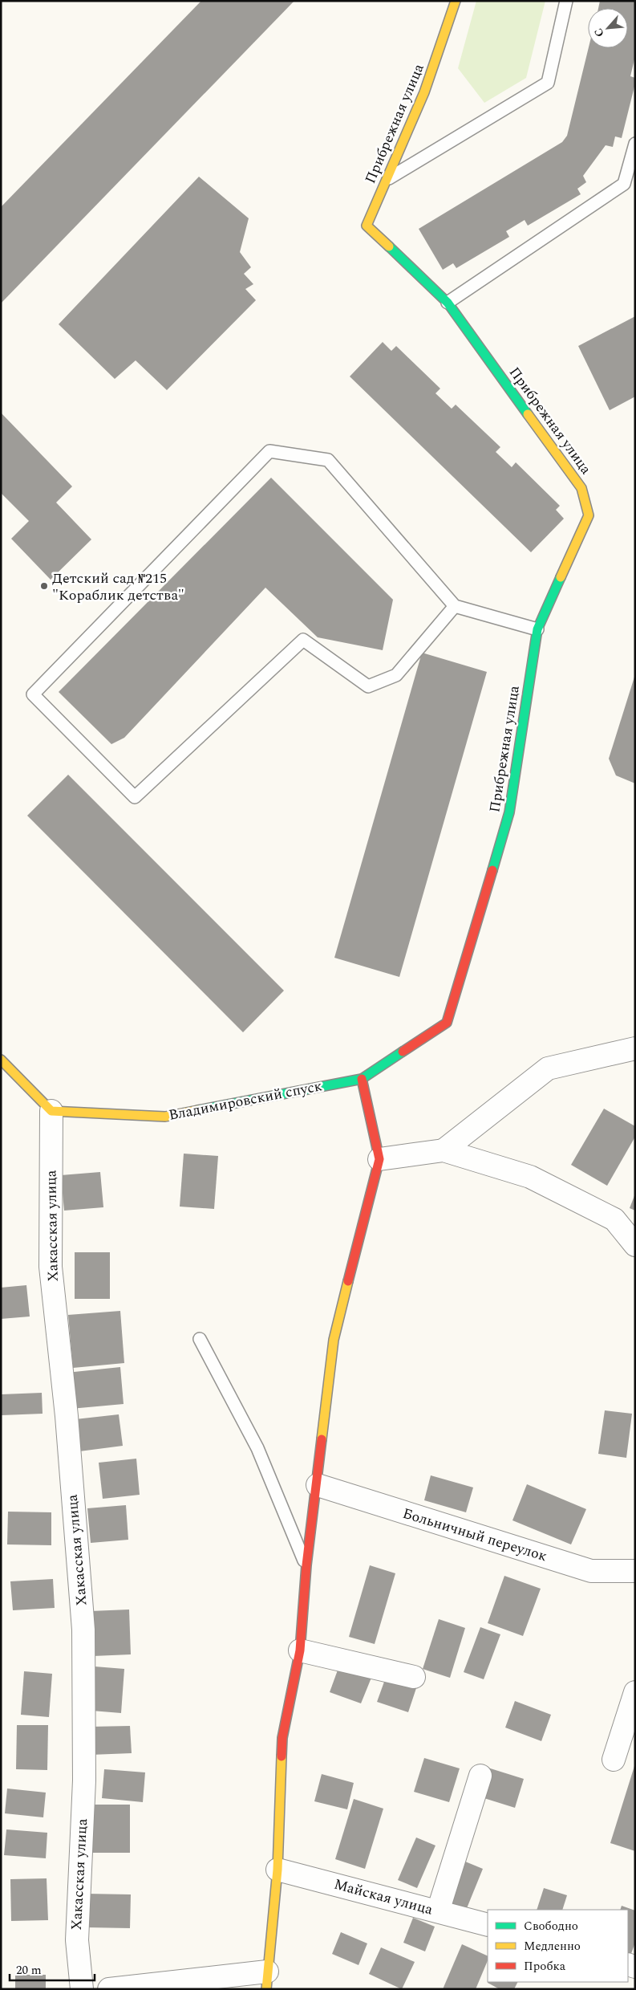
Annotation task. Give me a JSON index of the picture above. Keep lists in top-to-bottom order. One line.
{"streets":{"street":["Прибрежная улица","Владимировский спуск","Хакасская улица","Больничный переулок","Майская улица"]},"crossings":[["Прибрежная улица","Владимировский спуск"],["Владимировский спуск","Хакасская улица"]],"places":["Детский сад №215 \"Кораблик детства\""],"legend":["Свободно","Медленно","Пробка"],"scale_bar":"20 m","north":"bottom left"}
